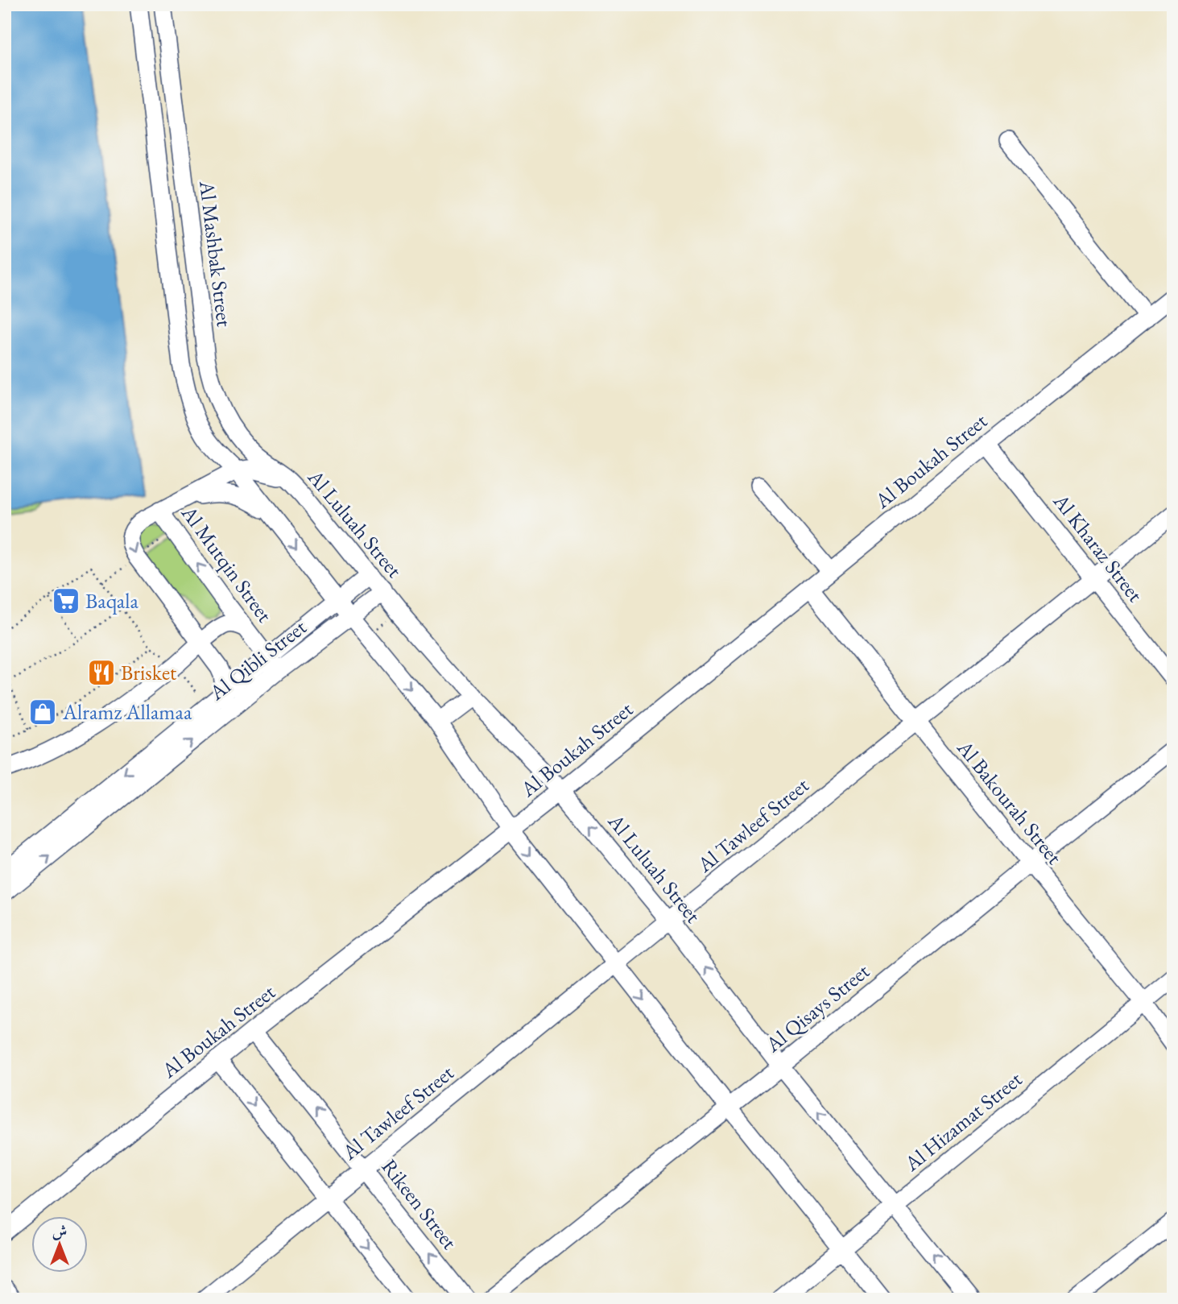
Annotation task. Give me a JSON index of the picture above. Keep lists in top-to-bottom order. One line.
{"streets":{"street":["Al Mashbak Street","Al Boukah Street","Al Luluah Street","Al Kharaz Street","Al Mutqin Street","Al Qibli Street","Al Bakourah Street","Al Tawleef Street","Al Qisays Street","Al Hizamat Street","Rikeen Street"]},"crossings":[["Al Mashbak Street","Al Luluah Street"],["Al Boukah Street","Al Luluah Street"],["Al Boukah Street","Al Kharaz Street"],["Al Boukah Street","Al Bakourah Street"],["Al Boukah Street","Rikeen Street"],["Al Luluah Street","Al Qibli Street"],["Al Luluah Street","Al Tawleef Street"],["Al Luluah Street","Al Qisays Street"],["Al Luluah Street","Al Hizamat Street"],["Al Kharaz Street","Al Tawleef Street"],["Al Mutqin Street","Al Qibli Street"],["Al Bakourah Street","Al Tawleef Street"],["Al Bakourah Street","Al Qisays Street"],["Al Bakourah Street","Al Hizamat Street"],["Al Tawleef Street","Rikeen Street"]],"places":{"supermarket":["Baqala"],"restaurant":["Brisket"],"shop":["Alramz Allamaa"]},"north":"top"}
